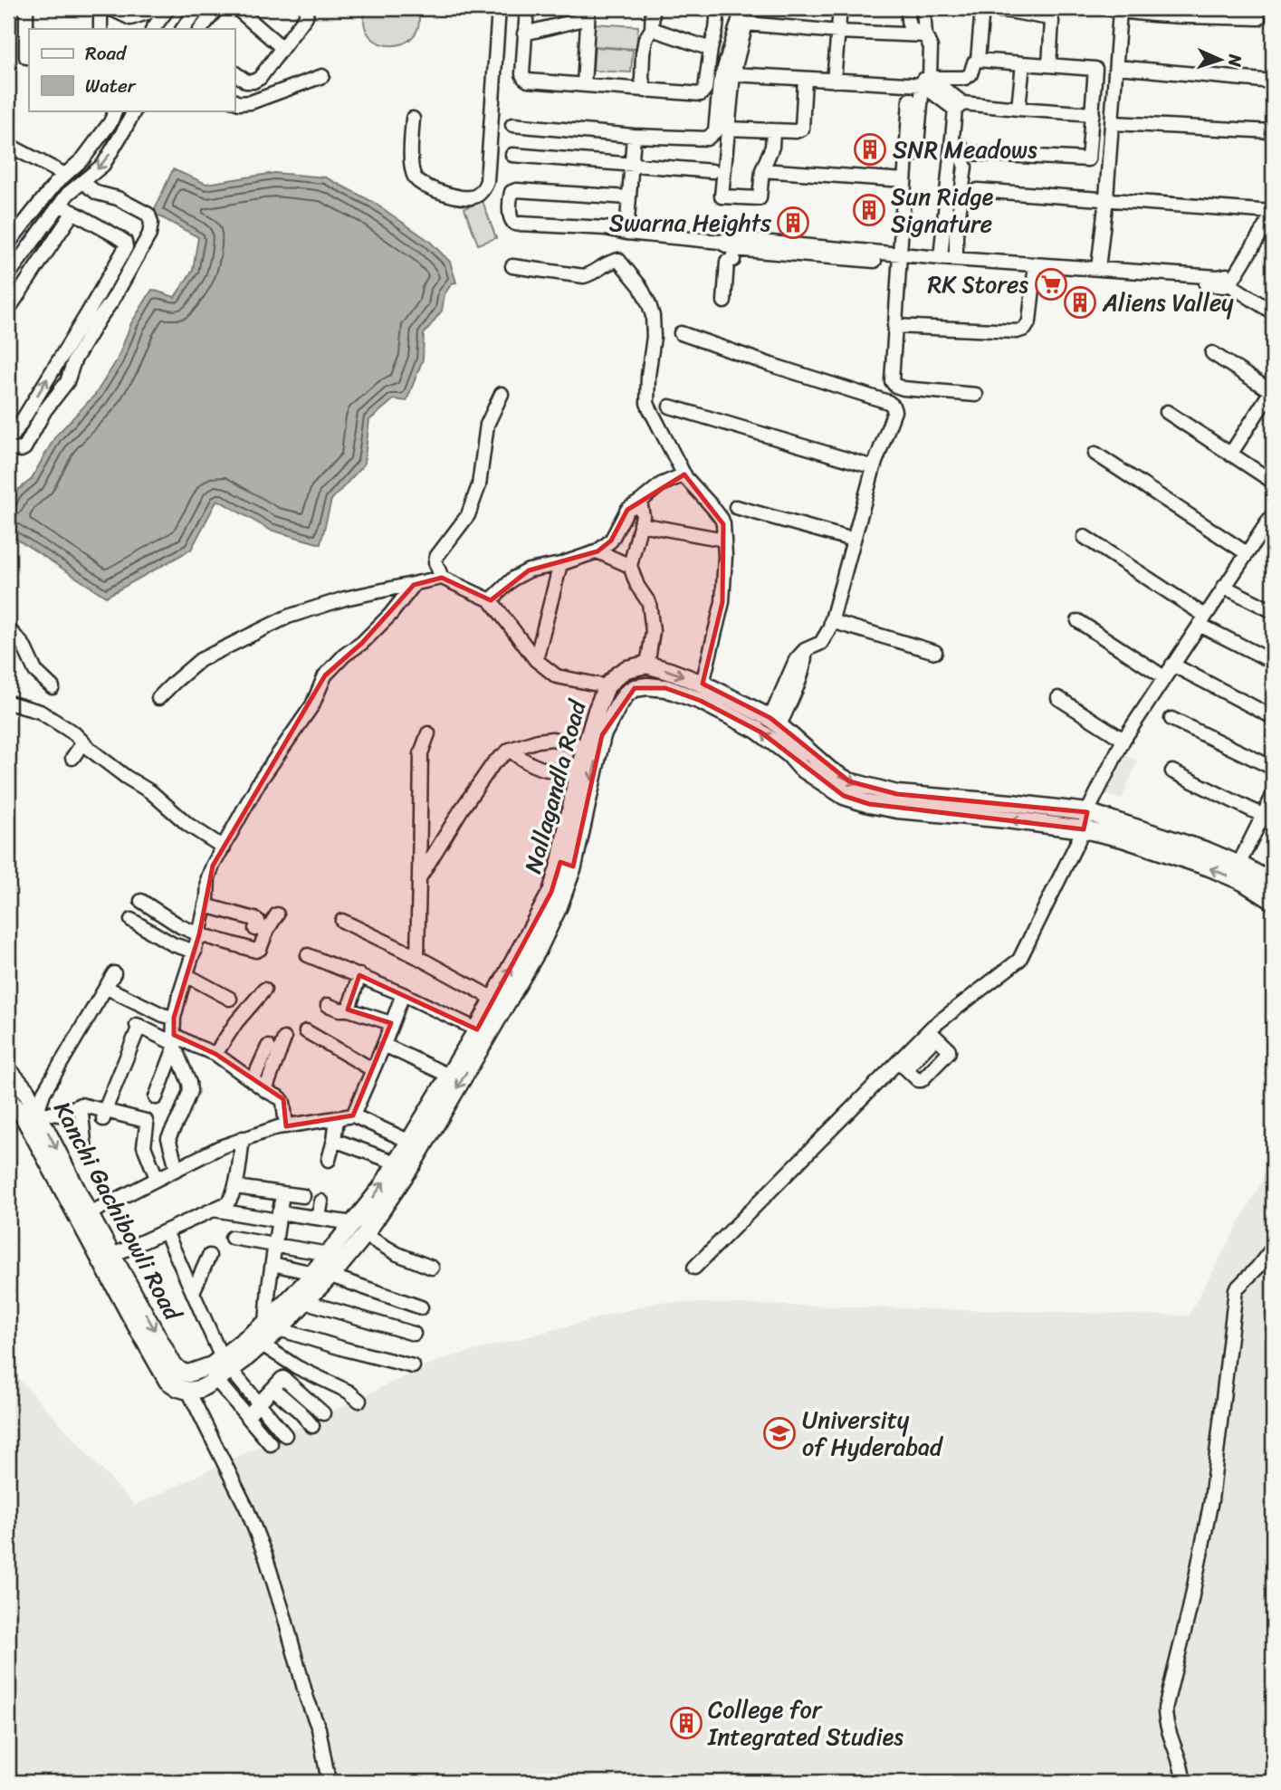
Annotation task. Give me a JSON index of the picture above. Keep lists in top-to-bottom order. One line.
{"streets":{"main road":["Nallagandla Road","Kanchi Gachibowli Road"]},"crossings":[["Nallagandla Road","Kanchi Gachibowli Road"]],"places":{"building":["SNR Meadows","Sun Ridge Signature","Swarna Heights","Aliens Valley","College for Integrated Studies"],"supermarket":["RK Stores"],"school or university":["University of Hyderabad"]},"legend":["Road","Water"],"north":"right"}
